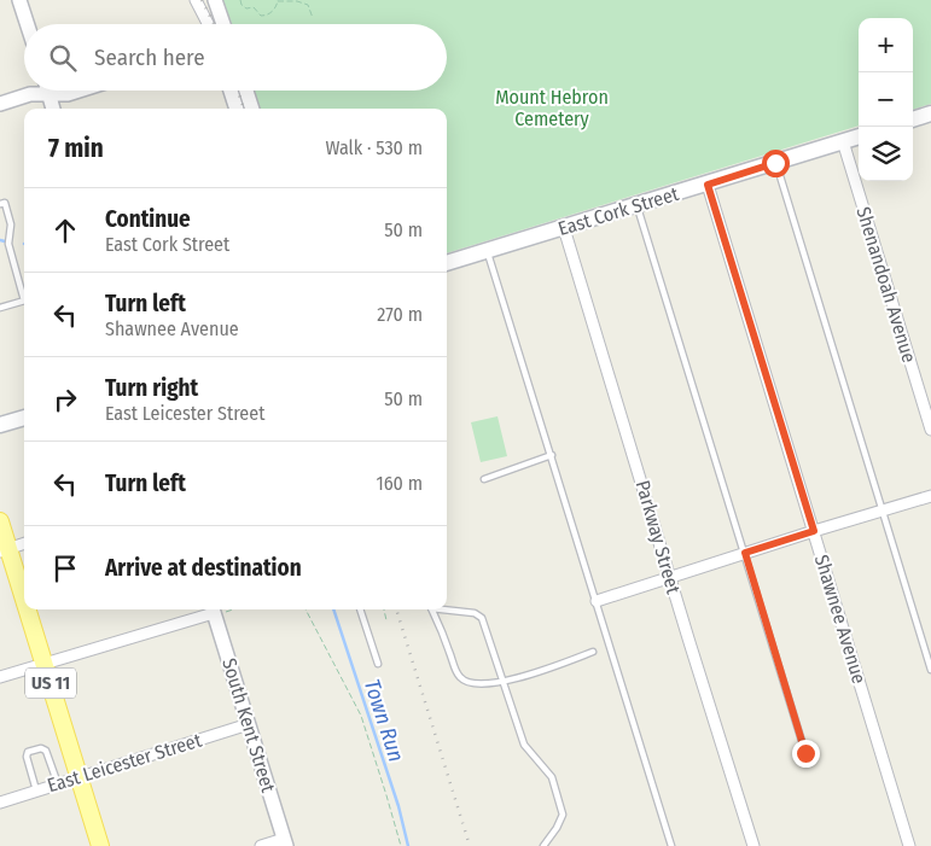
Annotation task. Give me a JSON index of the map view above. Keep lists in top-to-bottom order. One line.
{"streets":{"main road":["East Cork Street","US 11"],"street":["Shenandoah Avenue","Parkway Street","Shawnee Avenue","South Kent Street","East Leicester Street"]},"crossings":[["East Cork Street","Shenandoah Avenue"],["East Cork Street","Parkway Street"],["East Cork Street","Shawnee Avenue"],["US 11","East Leicester Street"],["South Kent Street","East Leicester Street"]],"water":["Town Run"],"parks":["Mount Hebron Cemetery"],"page":{"map_buttons":["+","−"],"search":"Search here","heading":["7 min","Walk · 530 m"],"list":[["Continue","East Cork Street","50 m"],["Turn left","Shawnee Avenue","270 m"],["Turn right","East Leicester Street","50 m"],["Turn left","160 m"],"Arrive at destination"]}}
